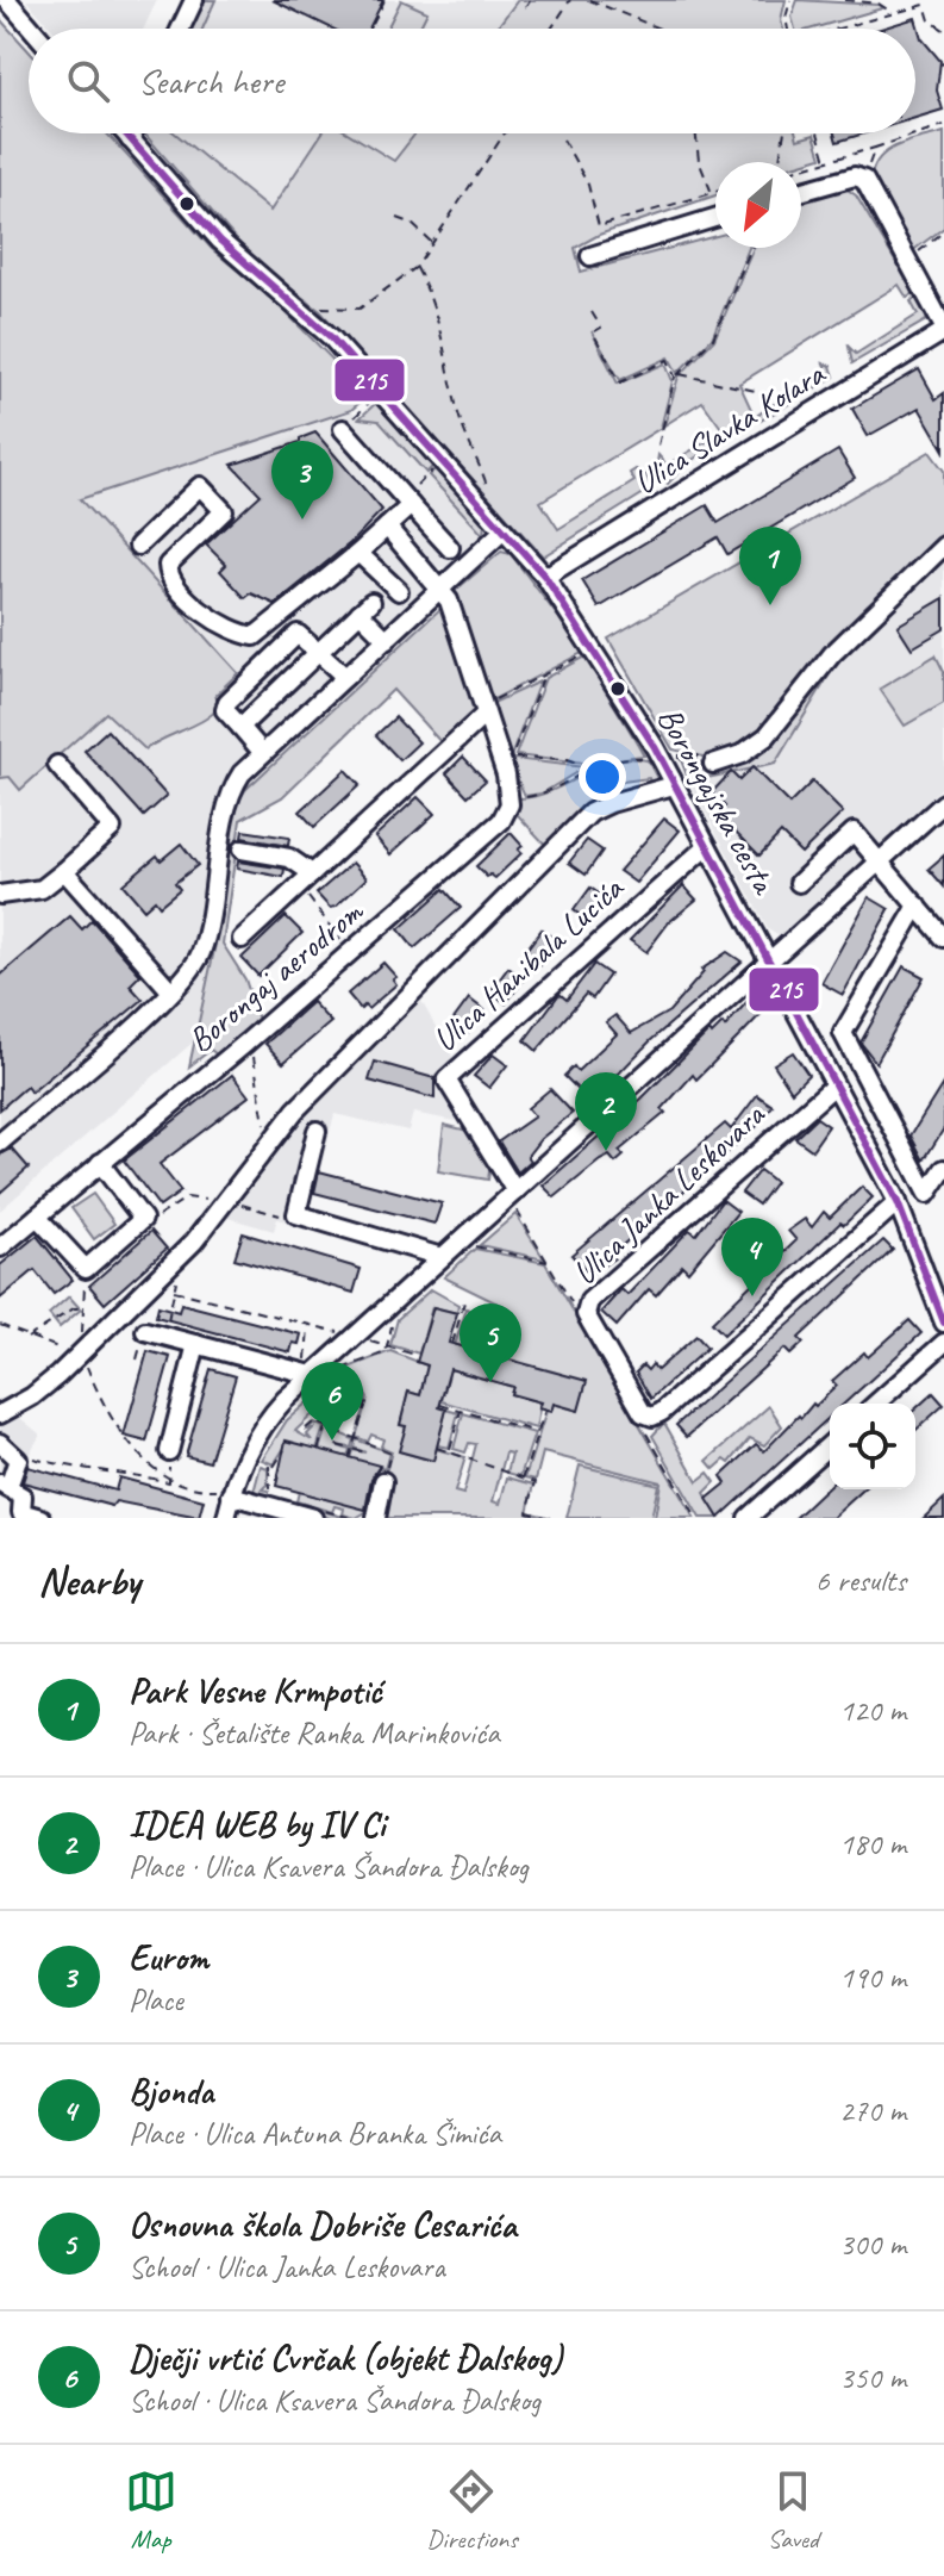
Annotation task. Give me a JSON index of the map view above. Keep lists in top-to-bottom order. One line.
{"streets":{"street":["Ulica Slavka Kolara","Borongajska cesta","Ulica Hanibala Lucića","Borongaj aerodrom","Ulica Janka Leskovara"]},"crossings":[["Ulica Slavka Kolara","Borongajska cesta"],["Borongajska cesta","Ulica Hanibala Lucića"],["Borongajska cesta","Ulica Janka Leskovara"]],"lines":["transit line 215"],"north":"bottom left","page":{"search":"Search here","pins":["3","1","2","4","5","6"],"heading":["Nearby","6 results"],"list":[{"mark":"1","name":"Park Vesne Krmpotić","note":"Park · Šetalište Ranka Marinkovića","value":"120 m"},{"mark":"2","name":"IDEA WEB by IV Ci","note":"Place · Ulica Ksavera Šandora Đalskog","value":"180 m"},{"mark":"3","name":"Eurom","note":"Place","value":"190 m"},{"mark":"4","name":"Bjonda","note":"Place · Ulica Antuna Branka Šimića","value":"270 m"},{"mark":"5","name":"Osnovna škola Dobriše Cesarića","note":"School · Ulica Janka Leskovara","value":"300 m"},{"mark":"6","name":"Dječji vrtić Cvrčak (objekt Đalskog)","note":"School · Ulica Ksavera Šandora Đalskog","value":"350 m"}],"nav":["Map","Directions","Saved"]}}
